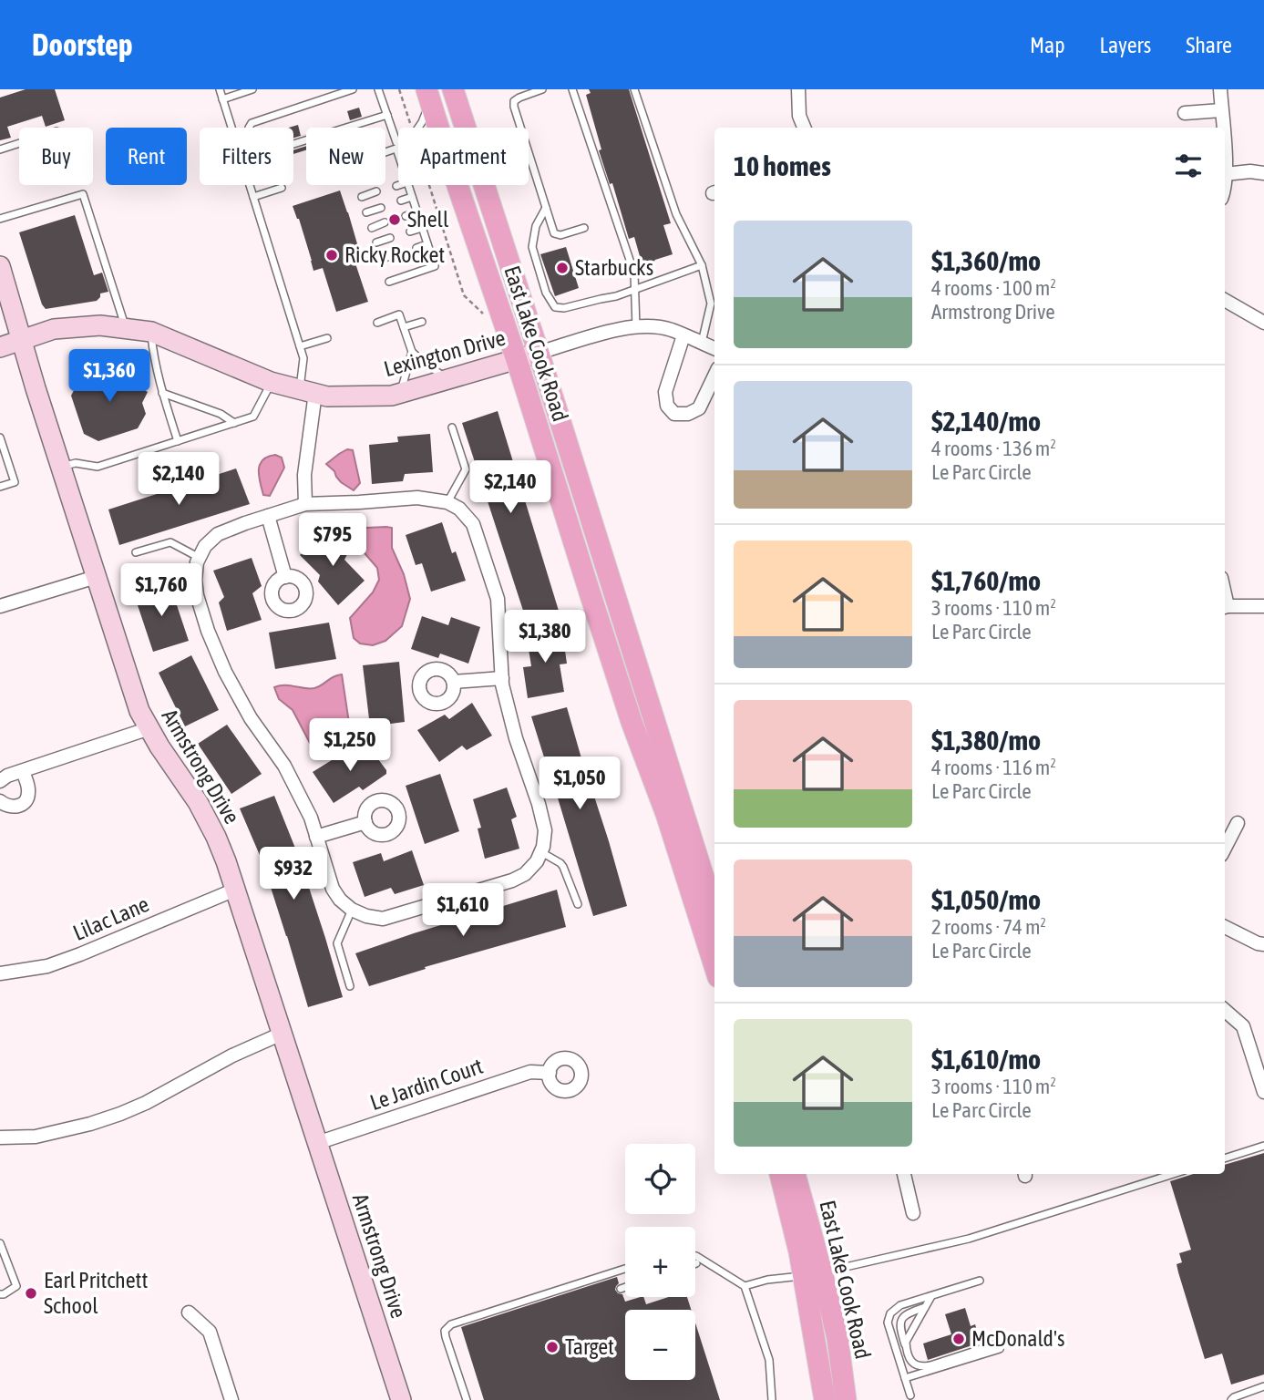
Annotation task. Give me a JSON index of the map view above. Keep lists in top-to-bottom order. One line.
{"streets":{"main road":["East Lake Cook Road"],"street":["Lexington Drive","Armstrong Drive","Lilac Lane","Le Jardin Court"]},"crossings":[["East Lake Cook Road","Lexington Drive"],["Lexington Drive","Armstrong Drive"],["Armstrong Drive","Lilac Lane"],["Armstrong Drive","Le Jardin Court"]],"places":["Shell","Ricky Rocket","Starbucks","Earl Pritchett School","McDonald's","Target"],"page":{"header":"Doorstep","nav":["Map","Layers","Share"],"chip":["Buy","Rent","Filters","New","Apartment"],"heading":"10 homes","list":[{"name":"$1,360/mo","note":"4 rooms · 100 m² · Armstrong Drive"},{"name":"$2,140/mo","note":"4 rooms · 136 m² · Le Parc Circle"},{"name":"$1,760/mo","note":"3 rooms · 110 m² · Le Parc Circle"},{"name":"$1,380/mo","note":"4 rooms · 116 m² · Le Parc Circle"},{"name":"$1,050/mo","note":"2 rooms · 74 m² · Le Parc Circle"},{"name":"$1,610/mo","note":"3 rooms · 110 m² · Le Parc Circle"}],"price":["$1,360","$2,140","$2,140","$795","$1,760","$1,380","$1,250","$1,050","$932","$1,610"],"map_buttons":["+","−"]}}
